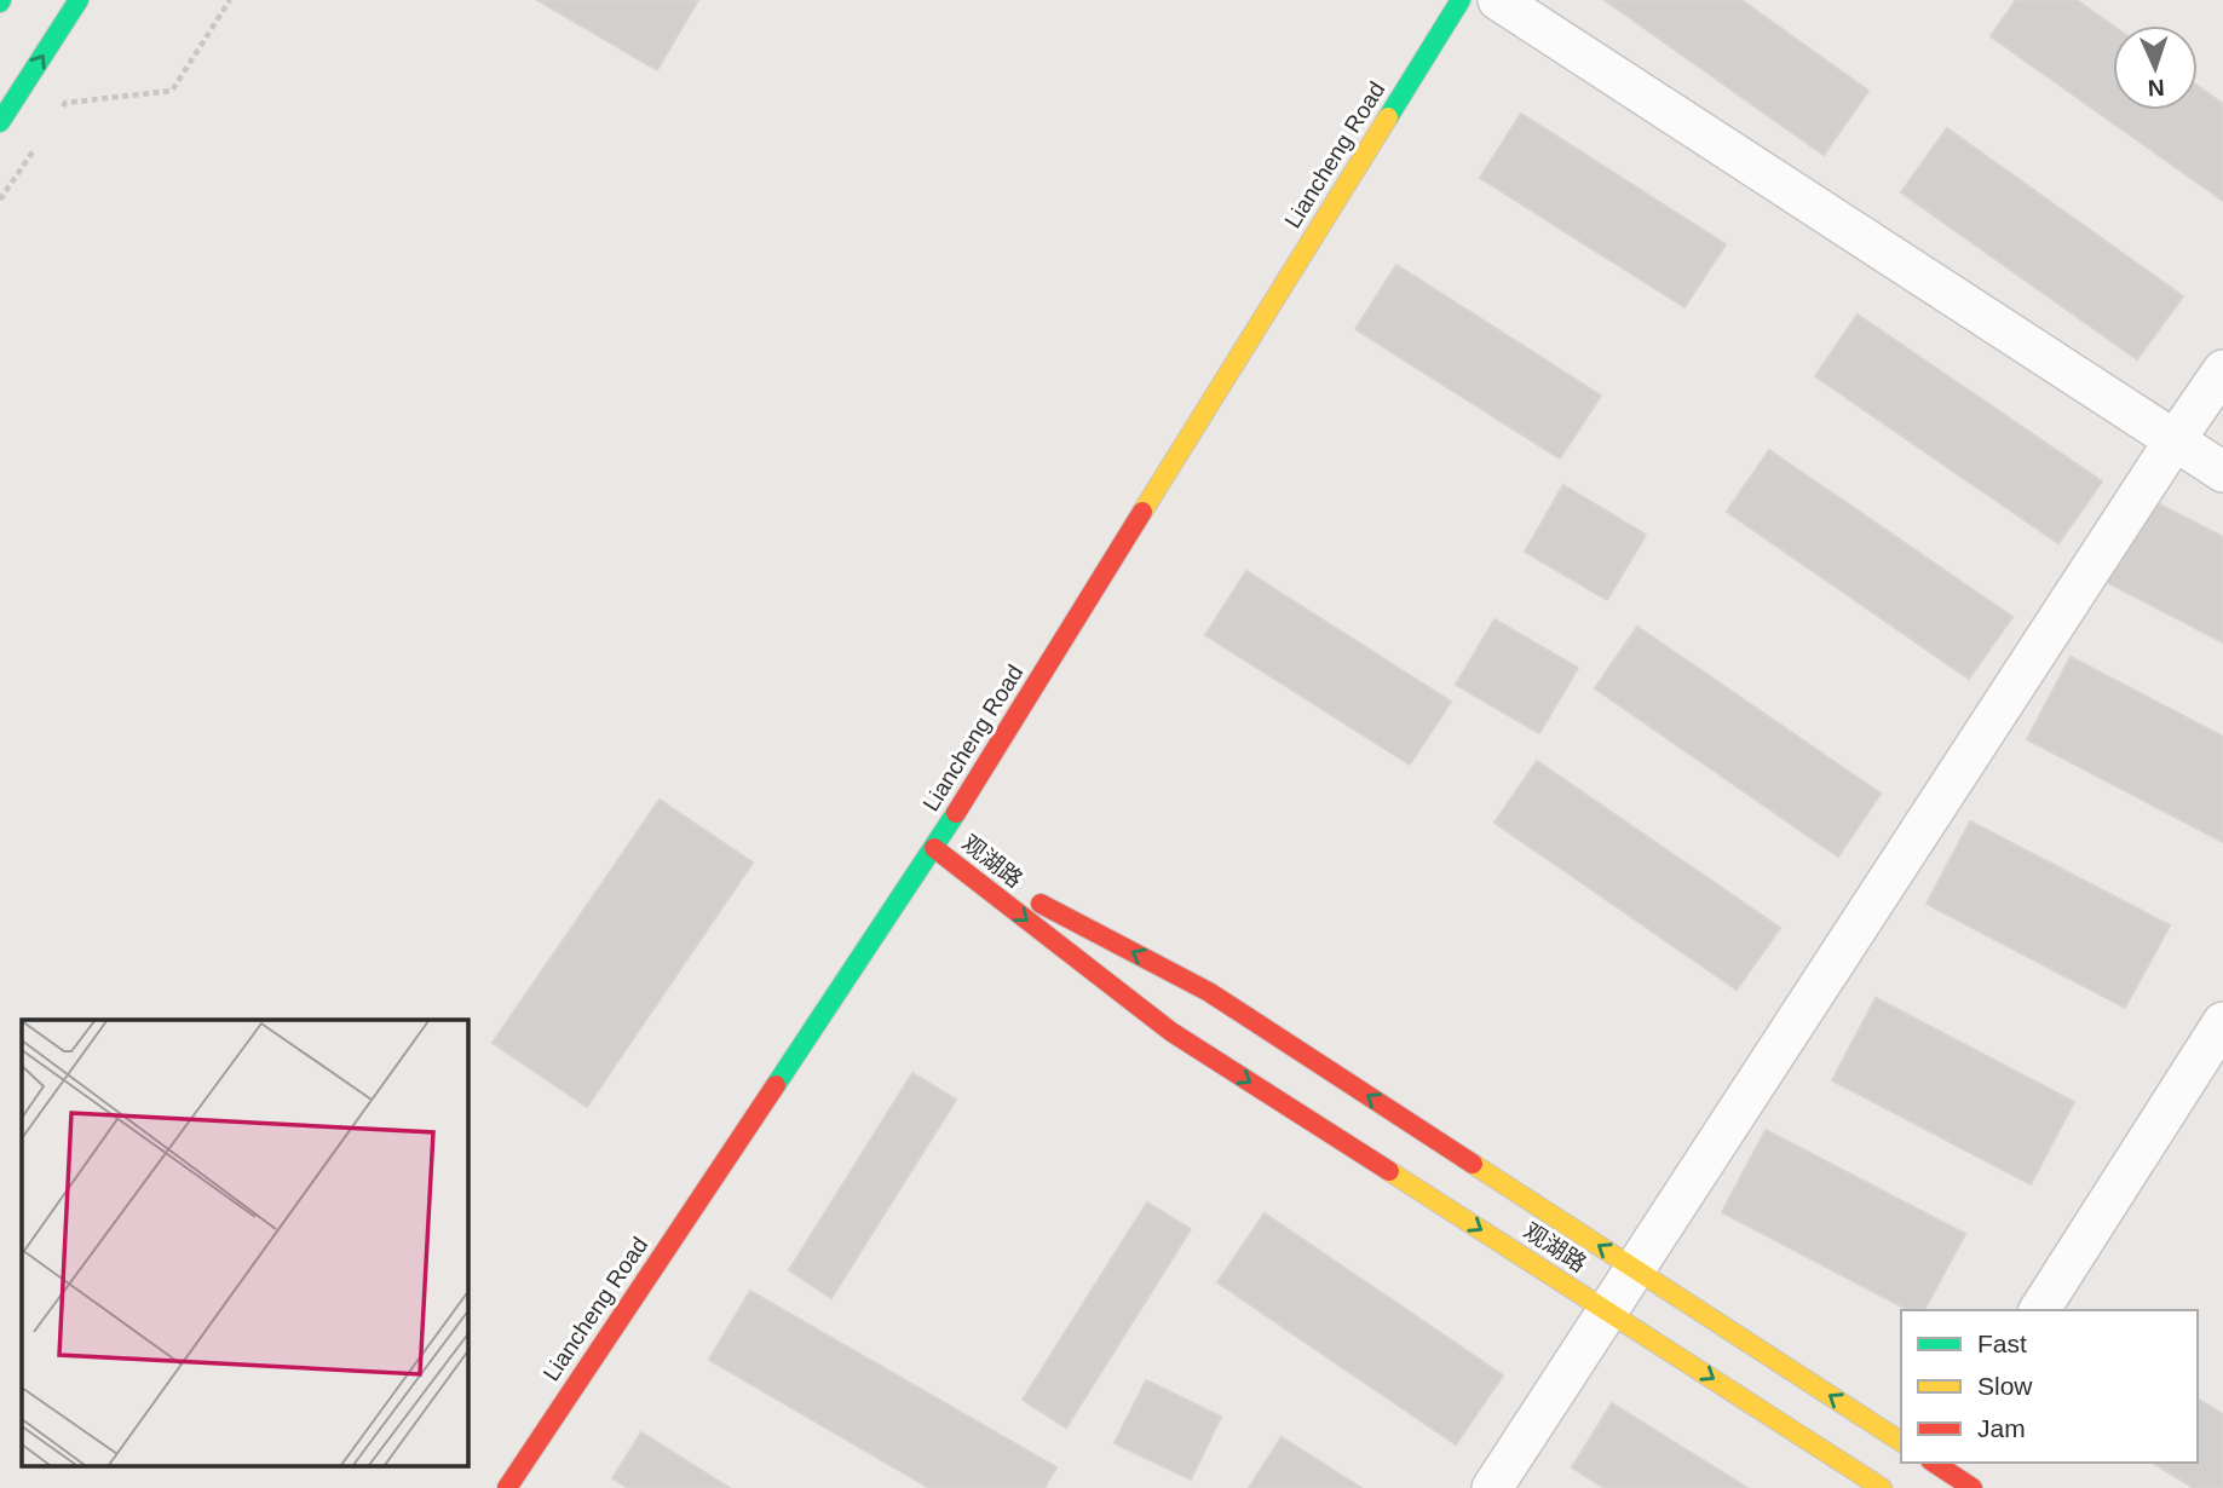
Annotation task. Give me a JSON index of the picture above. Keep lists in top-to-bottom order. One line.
{"streets":{"street":["Liancheng Road","观湖路"]},"crossings":[["Liancheng Road","观湖路"]],"legend":["Fast","Slow","Jam"],"north":"bottom"}
